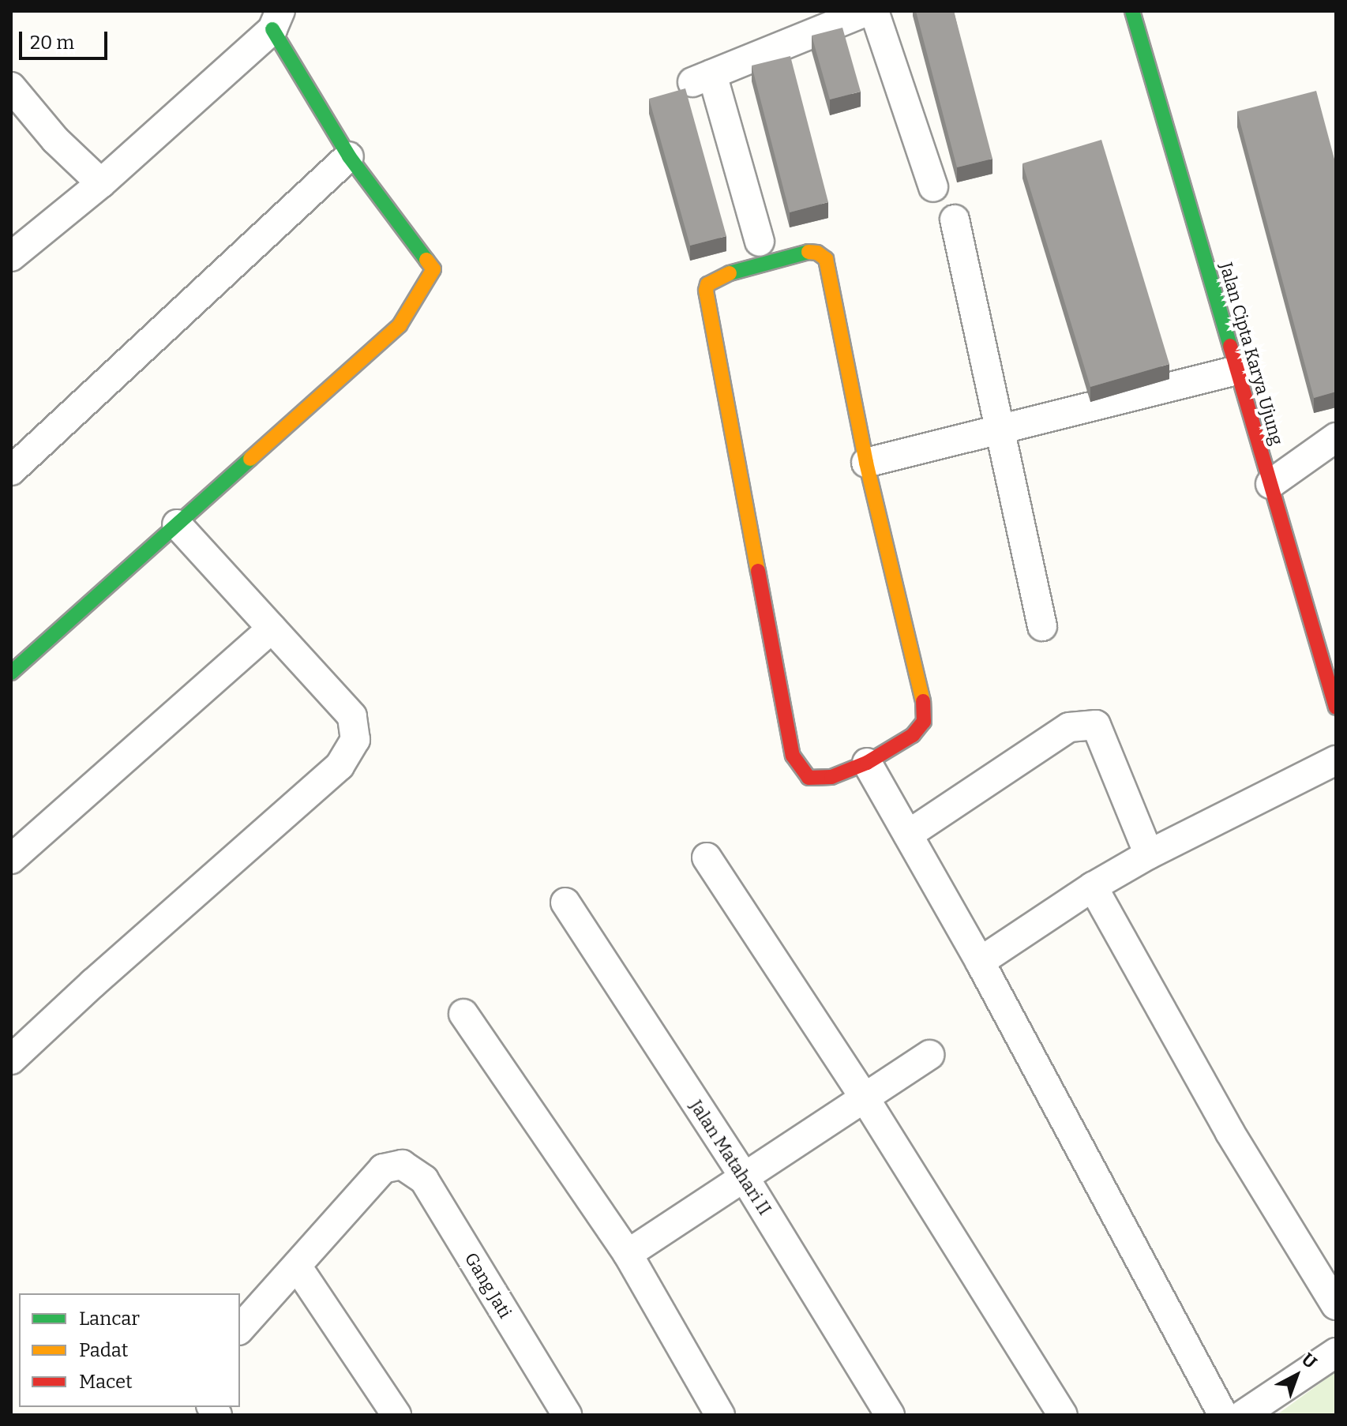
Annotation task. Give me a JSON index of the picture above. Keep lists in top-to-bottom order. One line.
{"streets":{"street":["Jalan Cipta Karya Ujung","Jalan Matahari II","Gang Jati"]},"legend":["Lancar","Padat","Macet"],"scale_bar":"20 m","north":"top right"}
